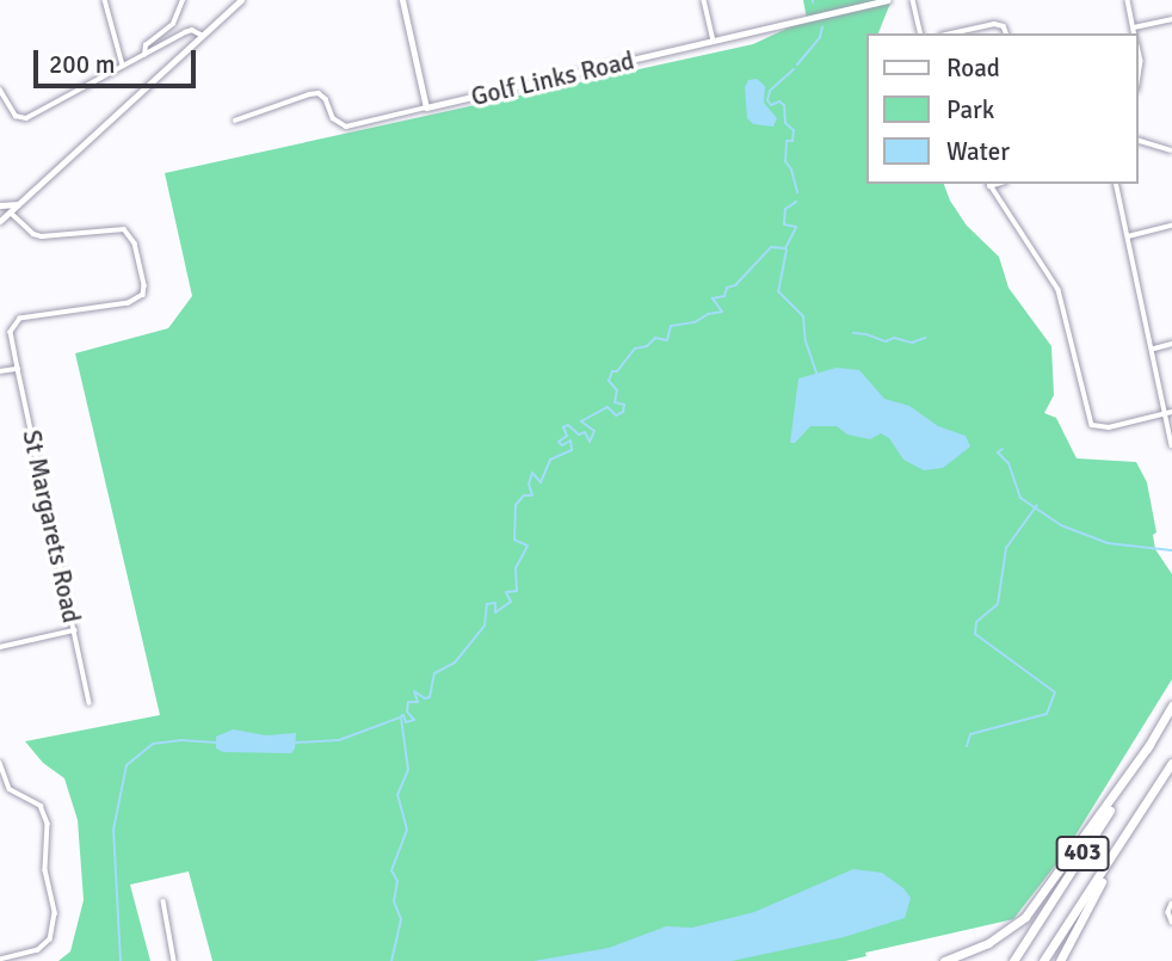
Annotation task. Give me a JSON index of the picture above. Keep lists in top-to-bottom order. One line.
{"streets":{"highway":["403"],"main road":["Golf Links Road"],"street":["St Margarets Road"]},"legend":["Road","Park","Water"],"scale_bar":"200 m"}
